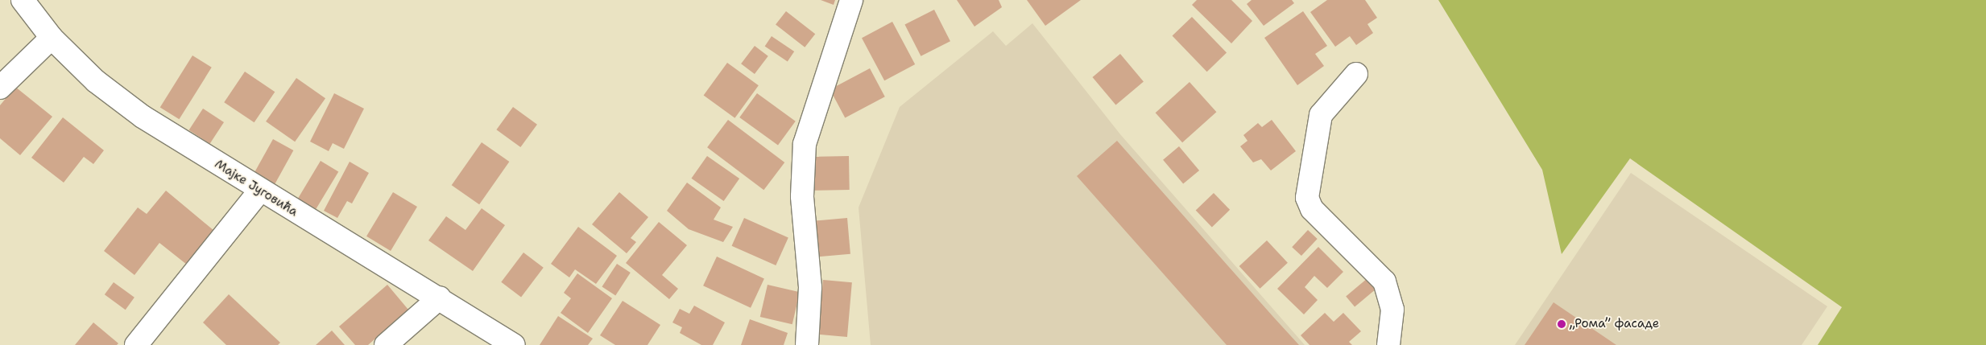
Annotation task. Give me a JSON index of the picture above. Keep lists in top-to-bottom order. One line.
{"streets":{"street":["Мајке Југовића"]},"places":["„Рома” фасаде"]}
